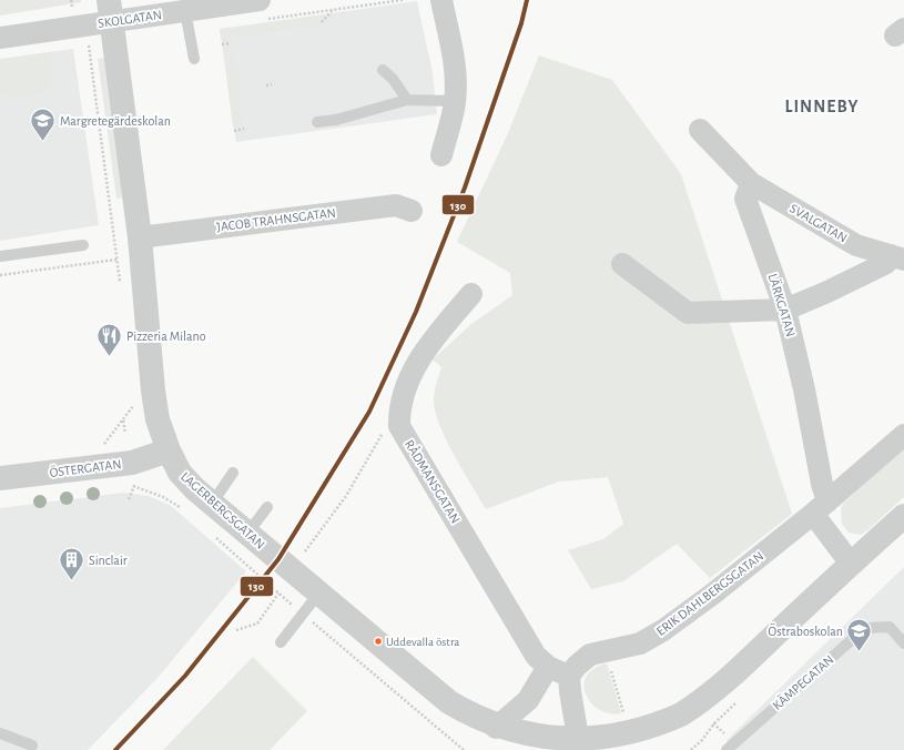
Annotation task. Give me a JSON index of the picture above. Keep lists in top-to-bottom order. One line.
{"streets":{"street":["SKOLGATAN","JACOB TRAHNSGATAN","SVALGATAN","LÄRKGATAN","ÖSTERGATAN","RÅDMANSGATAN","LAGERBERGSGATAN","ERIK DAHLBERGSGATAN"],"lane":["KÄMPEGATAN"]},"crossings":[["SKOLGATAN","LAGERBERGSGATAN"],["JACOB TRAHNSGATAN","LAGERBERGSGATAN"],["SVALGATAN","LÄRKGATAN"],["LÄRKGATAN","ERIK DAHLBERGSGATAN"],["ÖSTERGATAN","LAGERBERGSGATAN"],["RÅDMANSGATAN","ERIK DAHLBERGSGATAN"]],"districts":["LINNEBY"],"places":{"school or university":["Margretegärdeskolan","Östraboskolan"],"restaurant":["Pizzeria Milano"],"building":["Sinclair"],"other":["Uddevalla östra"]},"lines":["transit line 130"]}
